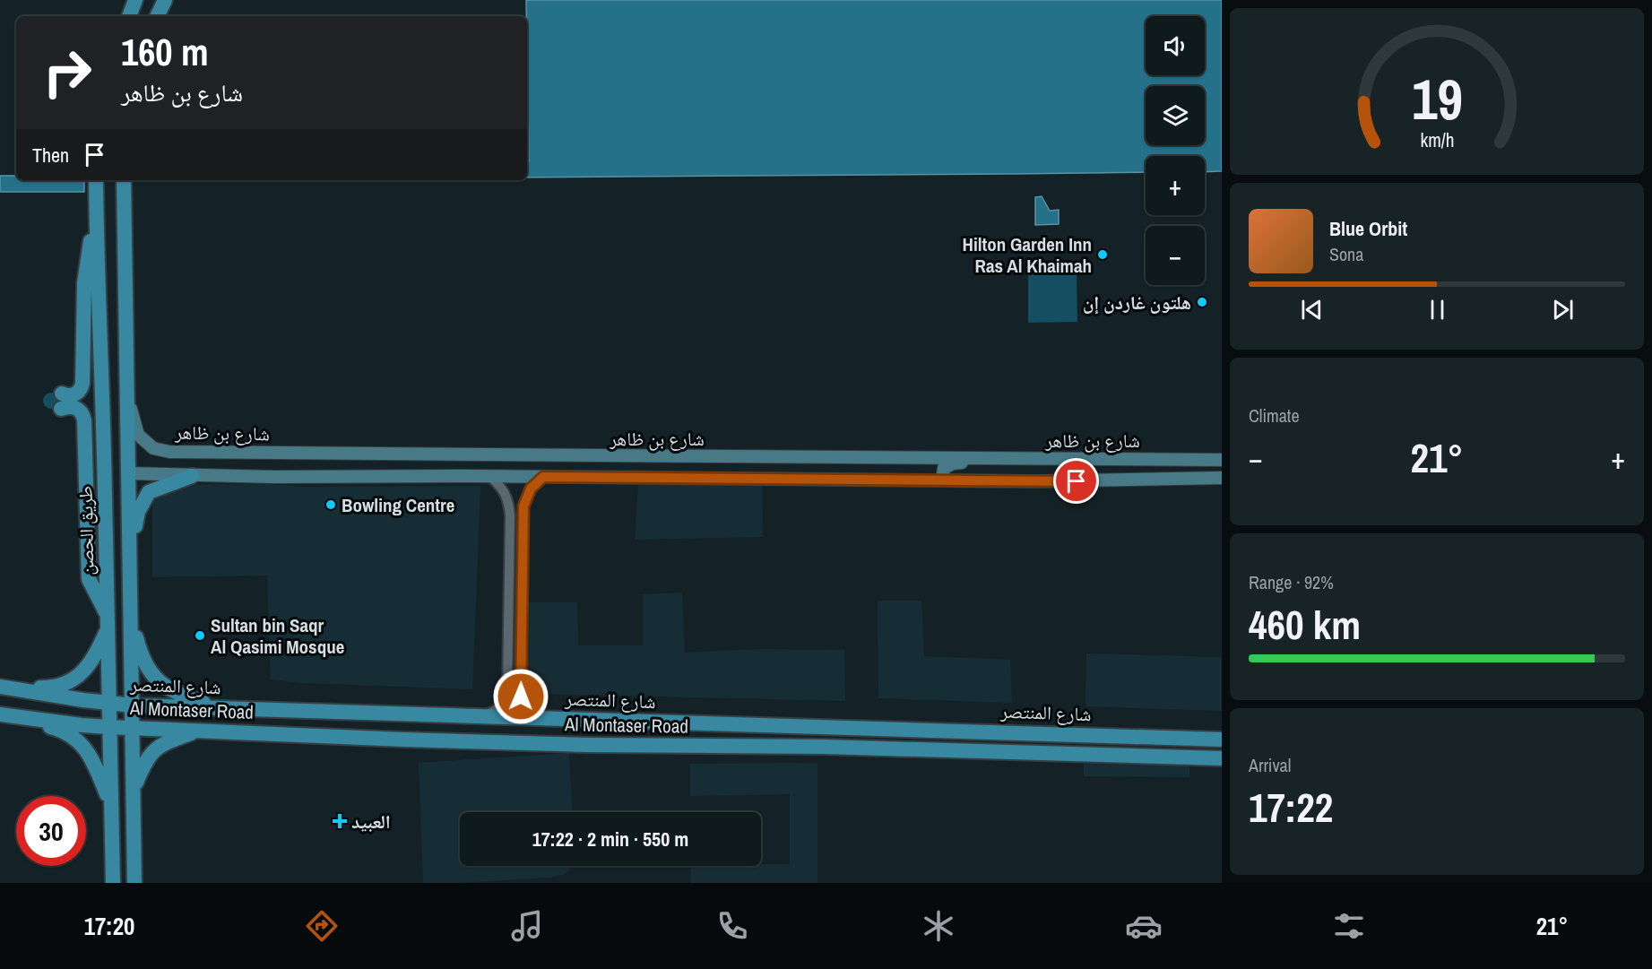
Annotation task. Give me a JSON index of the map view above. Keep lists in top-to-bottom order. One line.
{"streets":{"main road":["طريق الحصن","شارع المنتصر","Al Montaser Road"],"street":["شارع بن ظاهر"]},"crossings":[["طريق الحصن","شارع المنتصر"],["طريق الحصن","Al Montaser Road"]],"places":{"other":["Hilton Garden Inn Ras Al Khaimah","هلتون غاردن إن","Bowling Centre","Sultan bin Saqr Al Qasimi Mosque"],"health":["العبيد"]},"page":{"map_buttons":["+","−"],"turn":["160 m","شارع بن ظاهر"],"then":"Then","song":["Blue Orbit","Sona"],"tile":["Climate",["Range · 92%","460 km"],["Arrival","17:22"]],"heat":["−","21°","+"],"limit":"30","trip":"17:22 · 2 min · 550 m","tabs":["17:20","21°"],"gauge":["19","km/h"]}}
